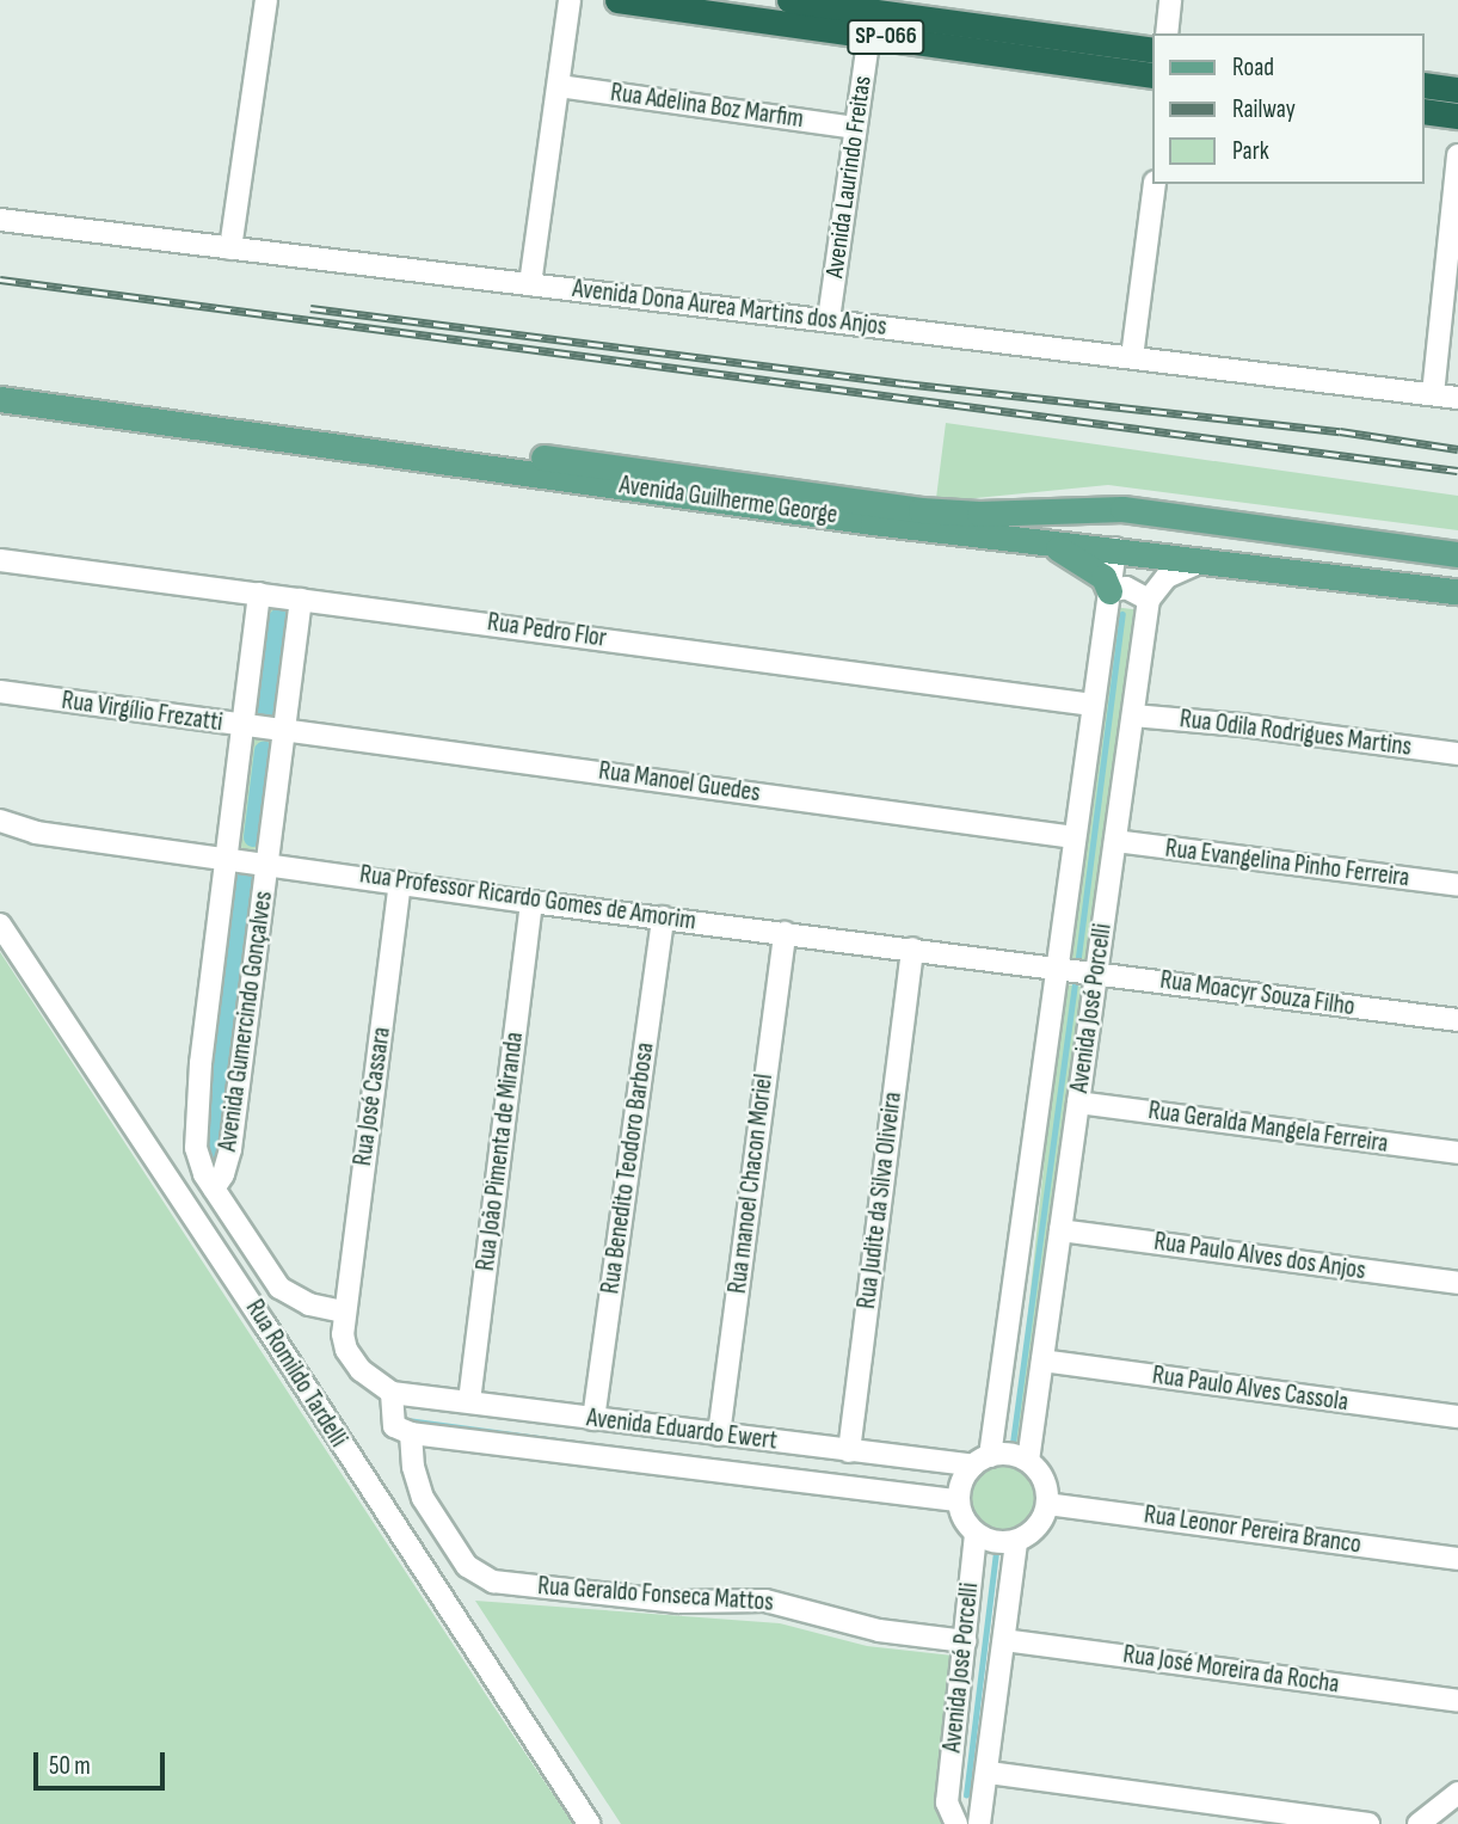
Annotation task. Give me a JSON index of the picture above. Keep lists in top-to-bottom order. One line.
{"streets":{"highway":["SP-066"],"main road":["Avenida Guilherme George"],"street":["Rua Adelina Boz Marfim","Avenida Laurindo Freitas","Avenida Dona Aurea Martins dos Anjos","Rua Pedro Flor","Rua Virgílio Frezatti","Rua Odila Rodrigues Martins","Rua Manoel Guedes","Rua Evangelina Pinho Ferreira","Rua Professor Ricardo Gomes de Amorim","Rua Moacyr Souza Filho","Avenida José Porcelli","Avenida Gumercindo Gonçalves","Rua José Cassara","Rua Geralda Mangela Ferreira","Rua João Pimenta de Miranda","Rua Benedito Teodoro Barbosa","Rua manoel Chacon Moriel","Rua Judite da Silva Oliveira","Rua Paulo Alves dos Anjos","Rua Romildo Tardelli","Rua Paulo Alves Cassola","Avenida Eduardo Ewert","Rua Leonor Pereira Branco","Rua Geraldo Fonseca Mattos","Rua José Moreira da Rocha"]},"crossings":[["SP-066","Avenida Laurindo Freitas"],["Rua Adelina Boz Marfim","Avenida Laurindo Freitas"],["Avenida Laurindo Freitas","Avenida Dona Aurea Martins dos Anjos"],["Avenida Guilherme George","Avenida José Porcelli"],["Rua Pedro Flor","Avenida José Porcelli"],["Rua Pedro Flor","Avenida Gumercindo Gonçalves"],["Rua Virgílio Frezatti","Rua Manoel Guedes"],["Rua Virgílio Frezatti","Avenida Gumercindo Gonçalves"],["Rua Odila Rodrigues Martins","Avenida José Porcelli"],["Rua Manoel Guedes","Avenida José Porcelli"],["Rua Manoel Guedes","Avenida Gumercindo Gonçalves"],["Rua Evangelina Pinho Ferreira","Avenida José Porcelli"],["Rua Professor Ricardo Gomes de Amorim","Rua Moacyr Souza Filho"],["Rua Professor Ricardo Gomes de Amorim","Avenida José Porcelli"],["Rua Professor Ricardo Gomes de Amorim","Avenida Gumercindo Gonçalves"],["Rua Professor Ricardo Gomes de Amorim","Rua José Cassara"],["Rua Professor Ricardo Gomes de Amorim","Rua João Pimenta de Miranda"],["Rua Professor Ricardo Gomes de Amorim","Rua Benedito Teodoro Barbosa"],["Rua Professor Ricardo Gomes de Amorim","Rua manoel Chacon Moriel"],["Rua Professor Ricardo Gomes de Amorim","Rua Judite da Silva Oliveira"],["Rua Moacyr Souza Filho","Avenida José Porcelli"],["Avenida José Porcelli","Rua Geralda Mangela Ferreira"],["Avenida José Porcelli","Rua Paulo Alves dos Anjos"],["Avenida José Porcelli","Rua Paulo Alves Cassola"],["Avenida José Porcelli","Avenida Eduardo Ewert"],["Avenida José Porcelli","Rua Leonor Pereira Branco"],["Avenida José Porcelli","Rua Geraldo Fonseca Mattos"],["Avenida José Porcelli","Rua José Moreira da Rocha"],["Rua José Cassara","Avenida Eduardo Ewert"],["Rua João Pimenta de Miranda","Avenida Eduardo Ewert"],["Rua Benedito Teodoro Barbosa","Avenida Eduardo Ewert"],["Rua manoel Chacon Moriel","Avenida Eduardo Ewert"],["Rua Judite da Silva Oliveira","Avenida Eduardo Ewert"],["Avenida Eduardo Ewert","Rua Leonor Pereira Branco"],["Avenida Eduardo Ewert","Rua Geraldo Fonseca Mattos"]],"legend":["Road","Railway","Park"],"scale_bar":"50 m"}
